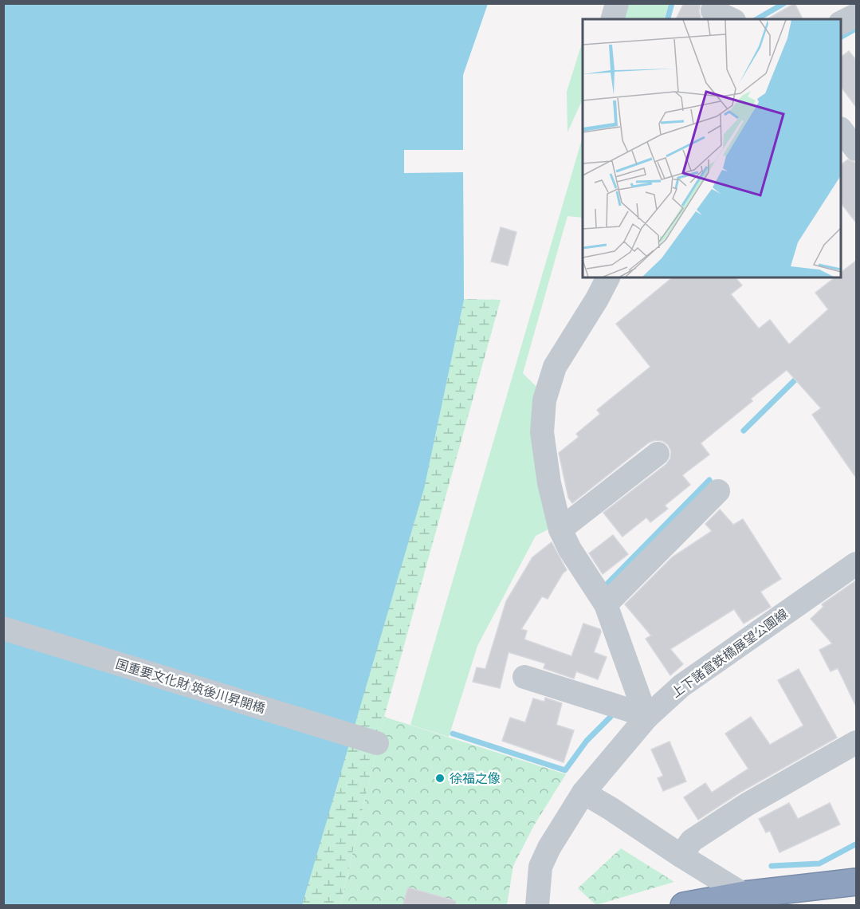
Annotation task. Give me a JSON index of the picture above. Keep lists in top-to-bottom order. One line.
{"streets":{"street":["上下諸富鉄橋展望公園線","国重要文化財 筑後川昇開橋"]},"places":["徐福之像"]}
